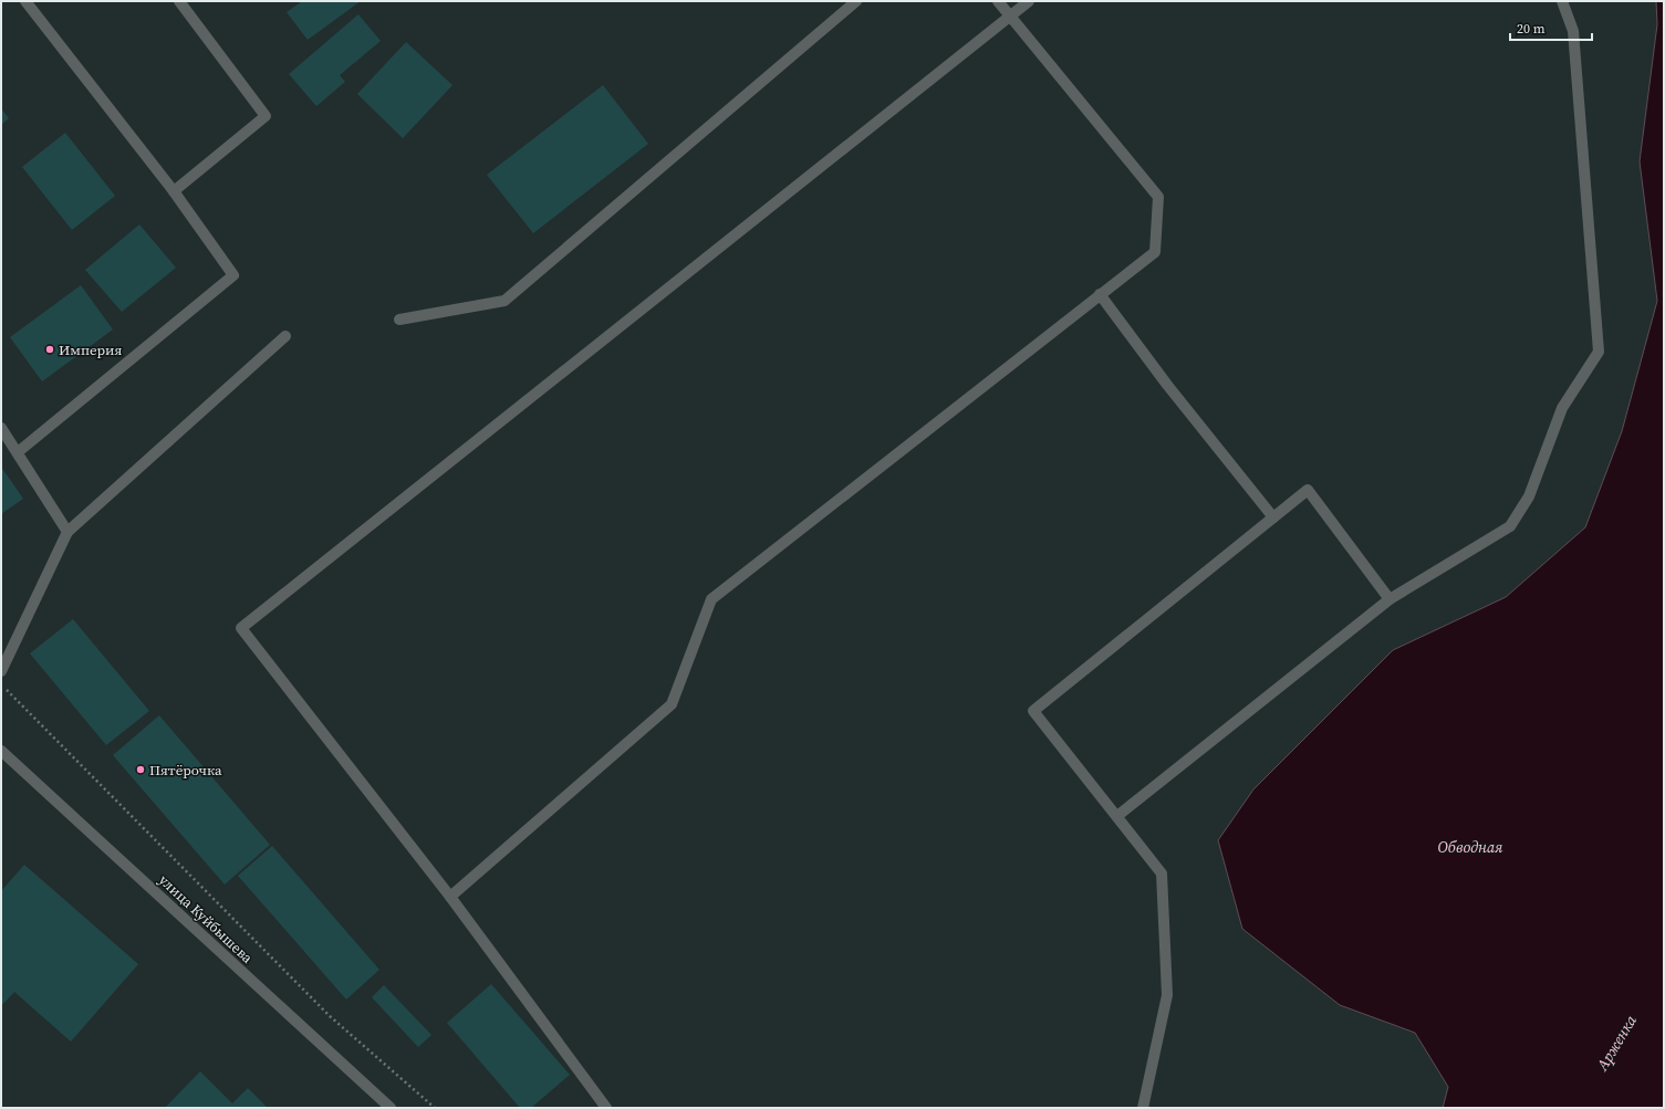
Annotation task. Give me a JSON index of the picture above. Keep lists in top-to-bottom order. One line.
{"streets":{"street":["улица Куйбышева"]},"water":["Обводная","Арженка"],"places":["Империя","Пятёрочка"],"scale_bar":"20 m"}
